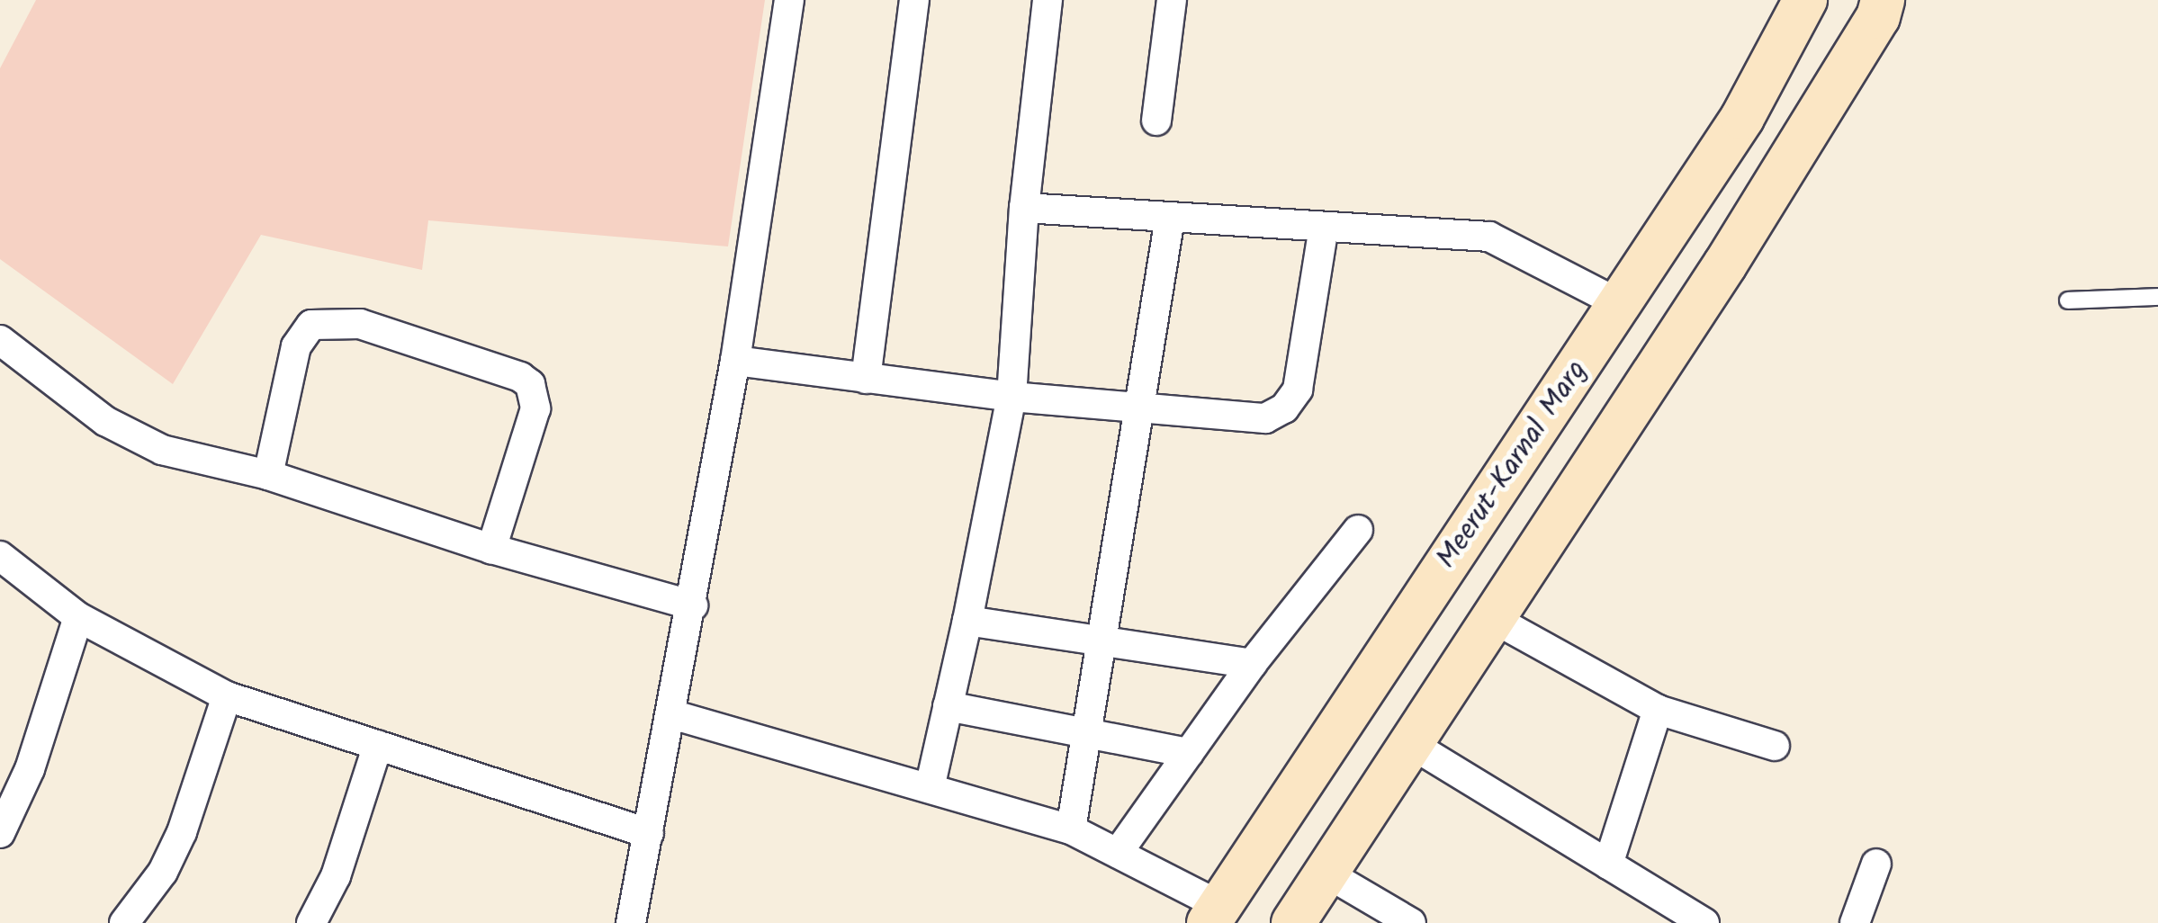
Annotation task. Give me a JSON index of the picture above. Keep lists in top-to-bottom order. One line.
{"streets":{"street":["Meerut-Karnal Marg"]}}
